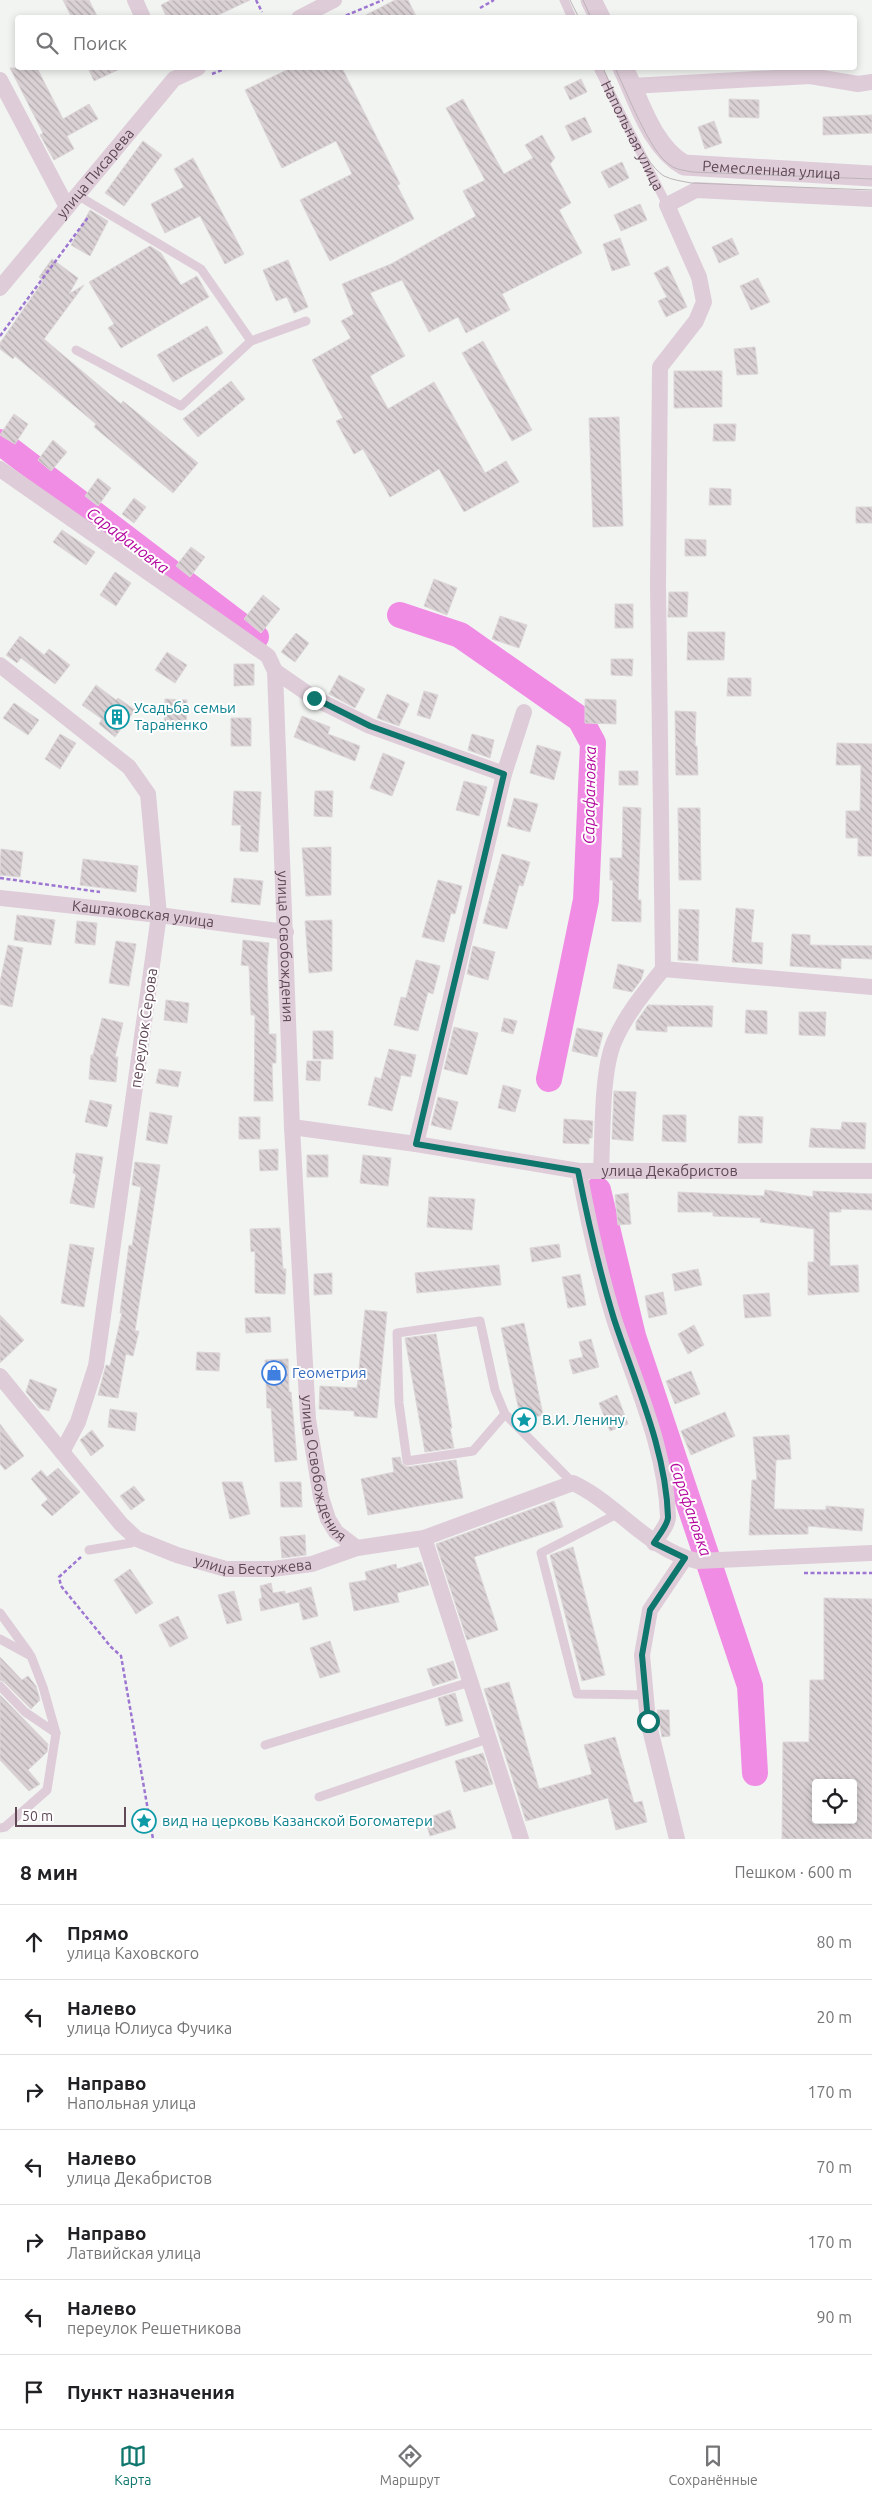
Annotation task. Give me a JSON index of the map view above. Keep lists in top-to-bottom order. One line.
{"streets":{"street":["Напольная улица","Ремесленная улица","улица Писарева","Каштаковская улица","улица Освобождения","переулок Серова","улица Декабристов","улица Бестужева"]},"crossings":[["Напольная улица","Ремесленная улица"],["Каштаковская улица","улица Освобождения"],["Каштаковская улица","переулок Серова"],["улица Освобождения","улица Декабристов"],["улица Освобождения","улица Бестужева"],["переулок Серова","улица Бестужева"]],"water":["Сарафановка"],"places":{"building":["Усадьба семьи Тараненко"],"shop":["Геометрия"],"place":["В.И. Ленину","вид на церковь Казанской Богоматери"]},"scale_bar":"50 m","page":{"search":"Поиск","scale":"50 m","heading":["8 мин","Пешком · 600 m"],"list":[["Прямо","улица Каховского","80 m"],["Налево","улица Юлиуса Фучика","20 m"],["Направо","Напольная улица","170 m"],["Налево","улица Декабристов","70 m"],["Направо","Латвийская улица","170 m"],["Налево","переулок Решетникова","90 m"],"Пункт назначения"],"nav":["Карта","Маршрут","Сохранённые"]}}
